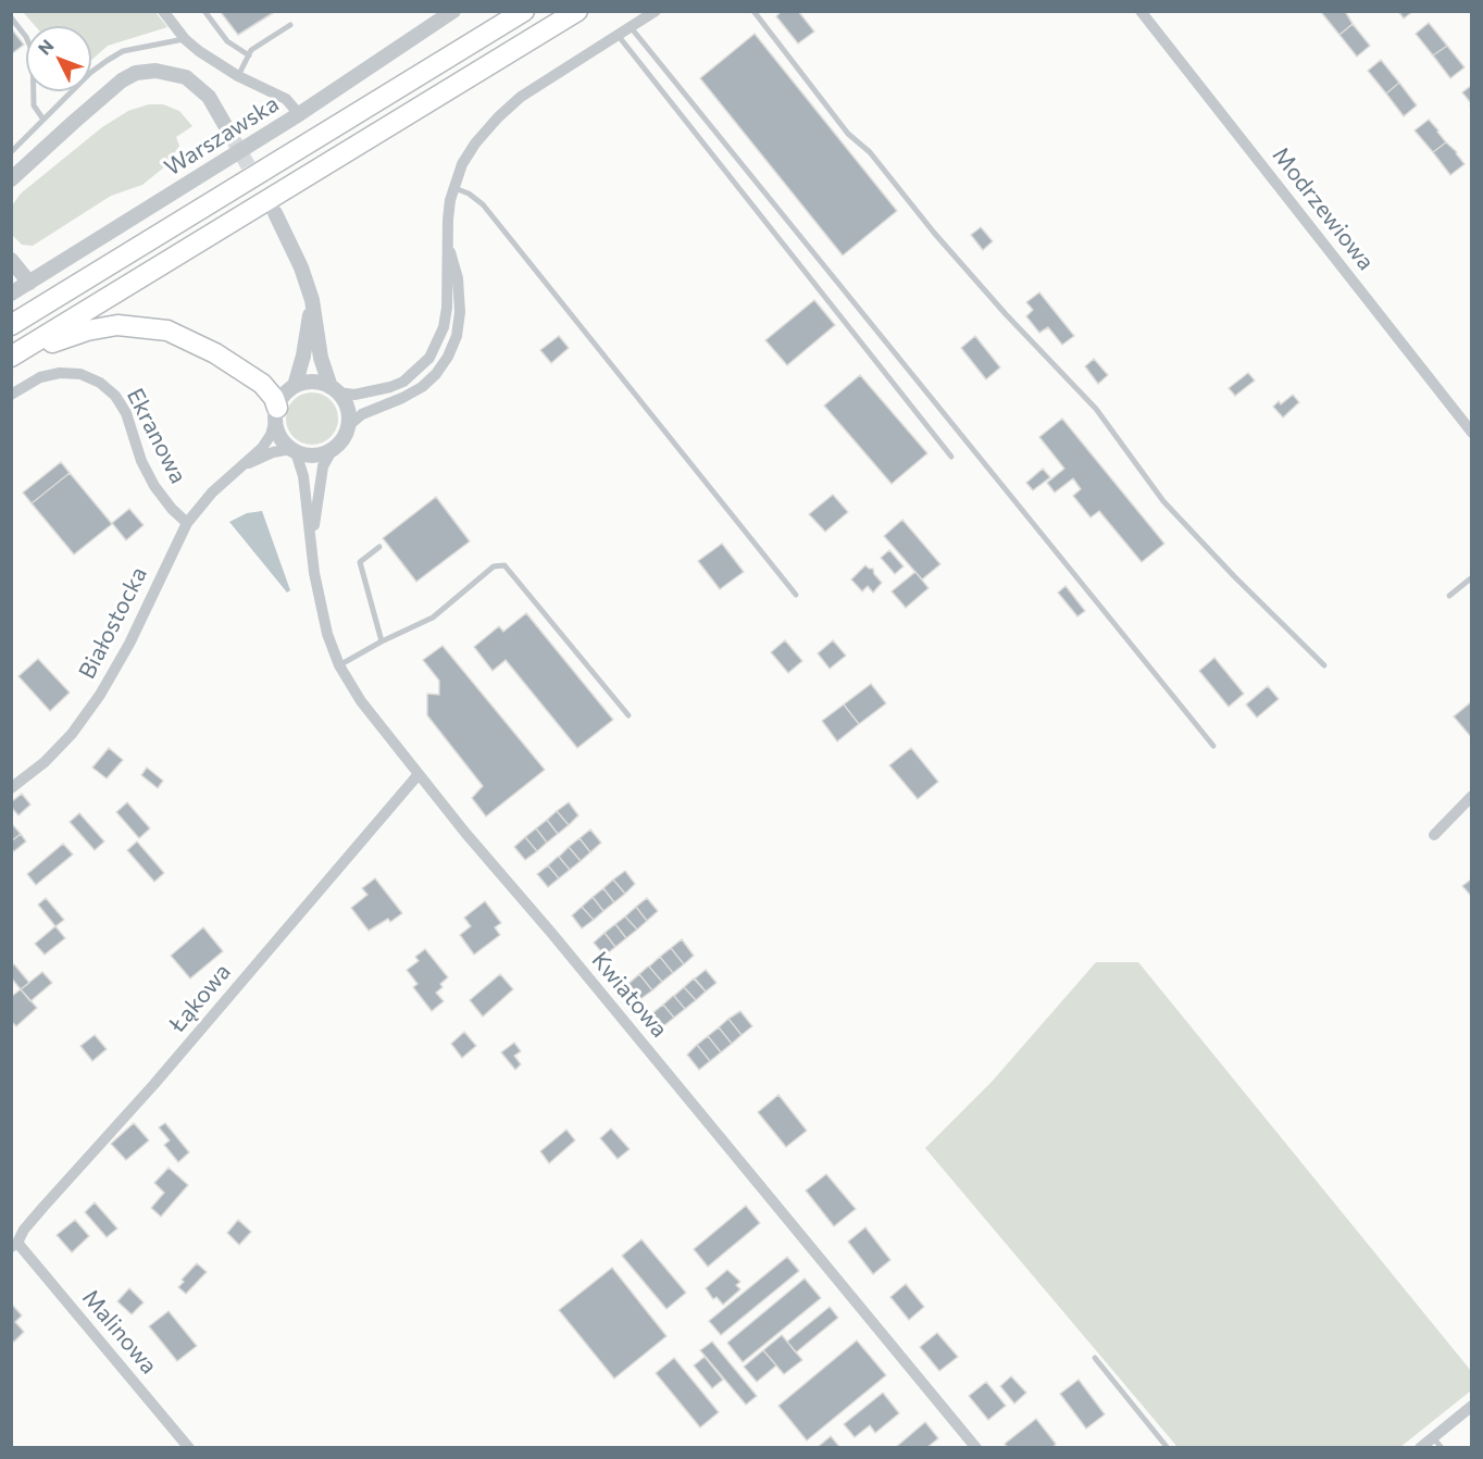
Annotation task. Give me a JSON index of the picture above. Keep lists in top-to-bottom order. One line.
{"streets":{"street":["Warszawska","Modrzewiowa","Ekranowa","Białostocka","Kwiatowa","Łąkowa","Malinowa"]},"crossings":[["Ekranowa","Białostocka"],["Białostocka","Kwiatowa"],["Kwiatowa","Łąkowa"],["Łąkowa","Malinowa"]],"north":"top left"}
